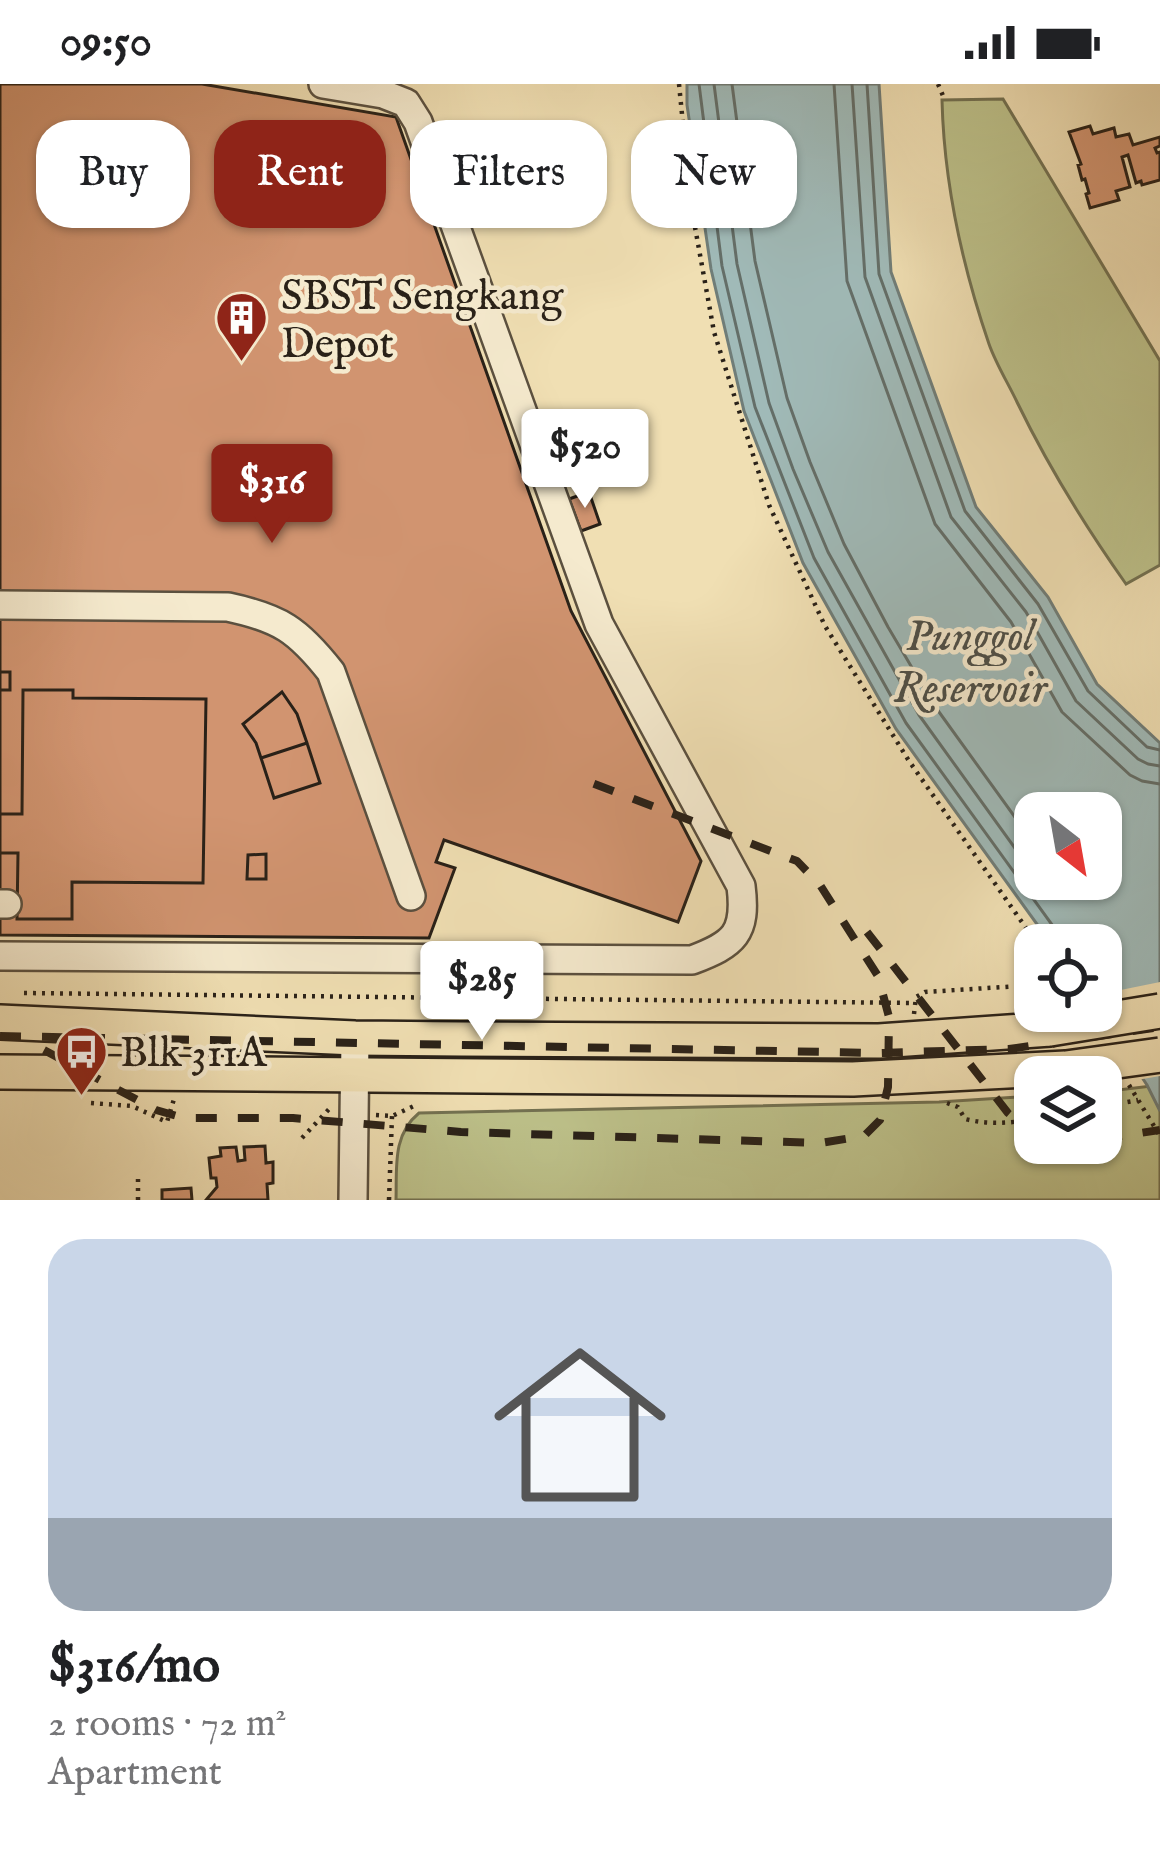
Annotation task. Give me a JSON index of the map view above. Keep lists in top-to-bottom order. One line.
{"water":["Punggol Reservoir"],"places":{"building":["SBST Sengkang Depot"],"bus stop":["Blk 311A"]},"north":"bottom right","page":{"status":"09:50","chip":["Buy","Rent","Filters","New"],"price":["$520","$316","$285"],"list":[{"name":"$316/mo","note":"2 rooms · 72 m² · Apartment"}]}}
